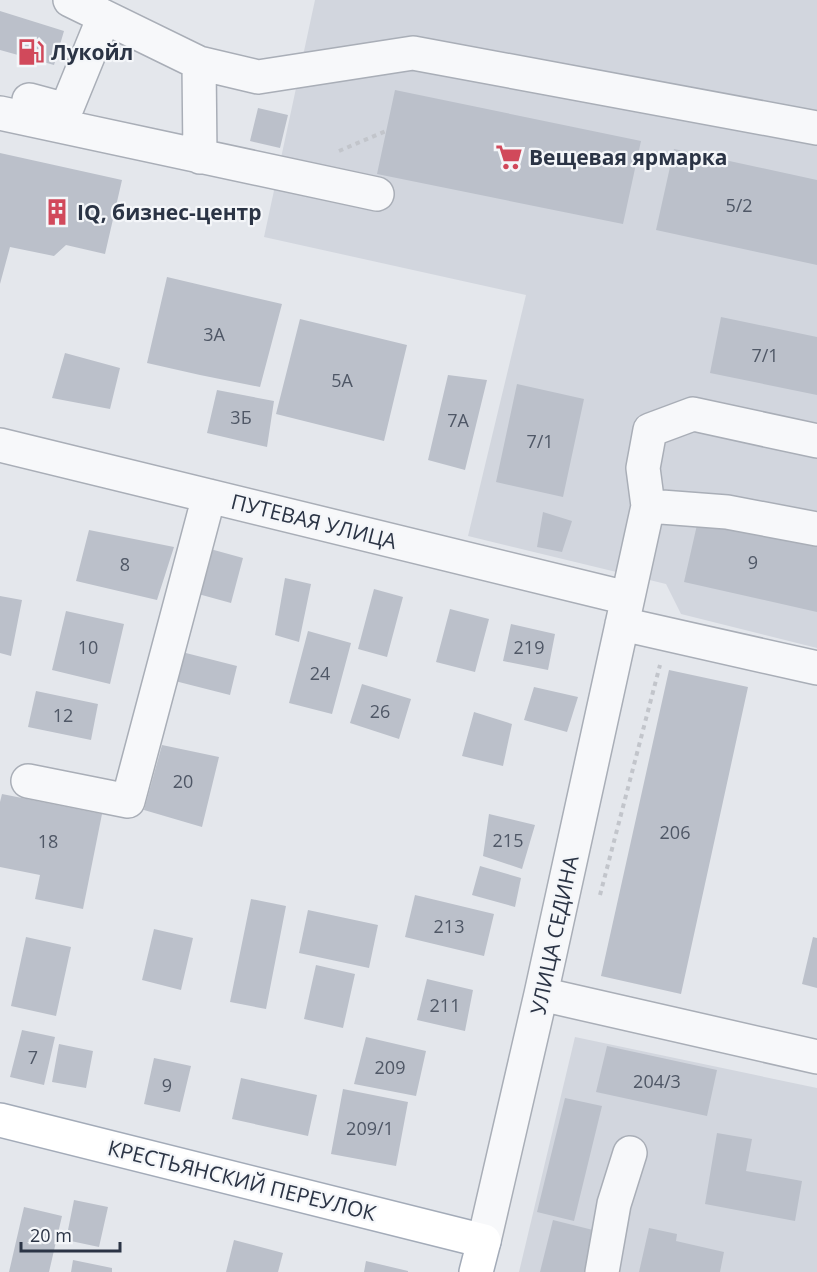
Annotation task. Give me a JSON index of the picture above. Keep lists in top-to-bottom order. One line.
{"streets":{"main road":["УЛИЦА СЕДИНА","КРЕСТЬЯНСКИЙ ПЕРЕУЛОК"],"street":["ПУТЕВАЯ УЛИЦА"]},"crossings":[["ПУТЕВАЯ УЛИЦА","УЛИЦА СЕДИНА"],["УЛИЦА СЕДИНА","КРЕСТЬЯНСКИЙ ПЕРЕУЛОК"]],"places":{"fuel station":["Лукойл"],"supermarket":["Вещевая ярмарка"],"building":["IQ, бизнес-центр"]},"house_numbers":["5/2","3А","7/1","5А","3Б","7А","7/1","9","8","10","219","24","26","12","20","206","215","18","213","211","7","209","204/3","9","209/1"],"scale_bar":"20 m"}
